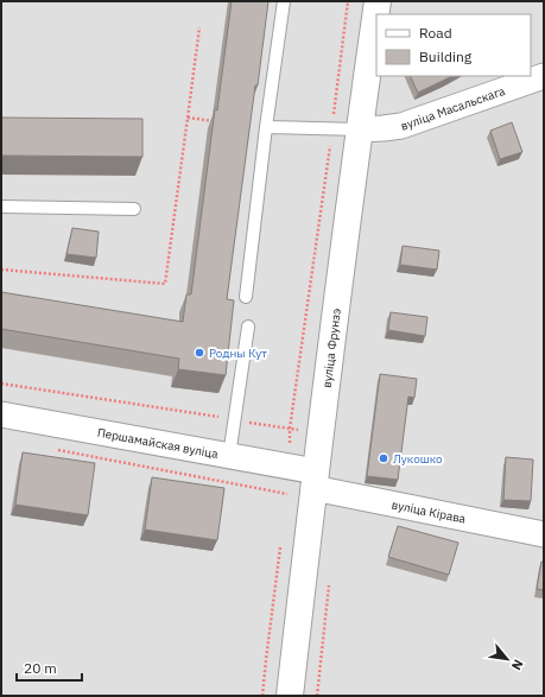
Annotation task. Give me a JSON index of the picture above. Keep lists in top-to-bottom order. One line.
{"streets":{"street":["вуліца Масальскага","вуліца Фрунзэ","Першамайская вуліца","вуліца Кірава"]},"crossings":[["вуліца Масальскага","вуліца Фрунзэ"],["вуліца Фрунзэ","Першамайская вуліца"],["вуліца Фрунзэ","вуліца Кірава"],["Першамайская вуліца","вуліца Кірава"]],"places":["Родны Кут","Лукошко"],"legend":["Road","Building"],"scale_bar":"20 m","north":"bottom right"}
